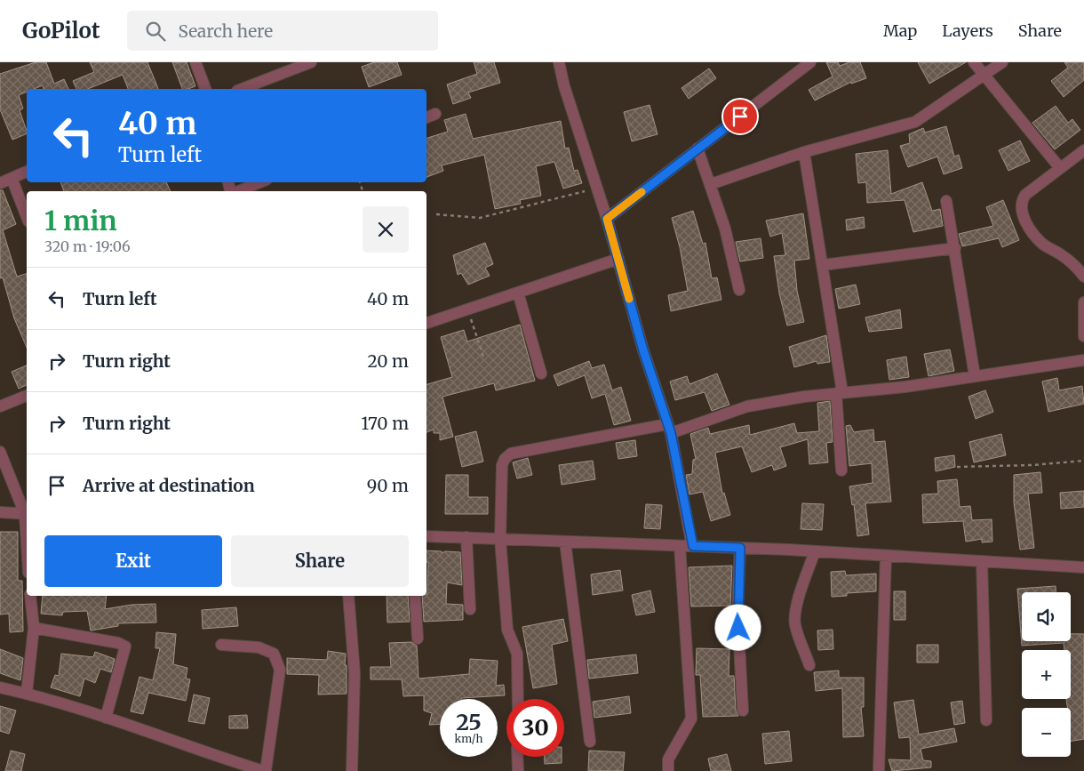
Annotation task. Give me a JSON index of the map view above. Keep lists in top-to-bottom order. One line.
{"page":{"header":"GoPilot","search":"Search here","nav":["Map","Layers","Share"],"turn":["40 m","Turn left"],"heading":["1 min","320 m · 19:06"],"list":[{"name":"Turn left","value":"40 m"},{"name":"Turn right","value":"20 m"},{"name":"Turn right","value":"170 m"},{"name":"Arrive at destination","value":"90 m"}],"buttons":["Exit","Share"],"map_buttons":["+","−"],"speed":"25 km/h","limit":"30"}}
